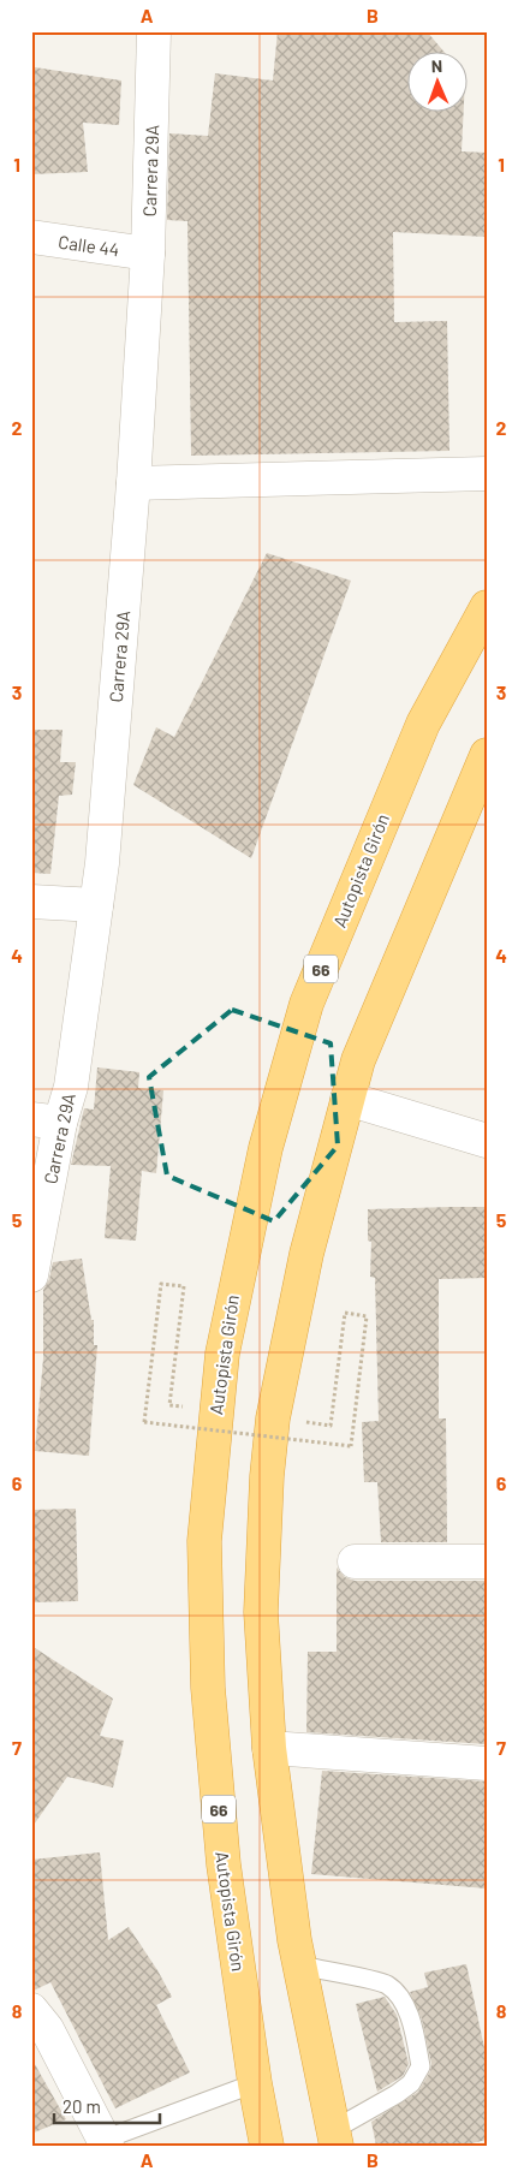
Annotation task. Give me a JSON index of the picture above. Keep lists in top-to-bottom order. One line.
{"streets":{"highway":["Autopista Girón","66"],"street":["Carrera 29A","Calle 44"]},"crossings":[["Carrera 29A","Calle 44"]],"scale_bar":"20 m","north":"top","grid":{"columns":["A","B"],"rows":["1","2","3","4","5","6","7","8"]}}
